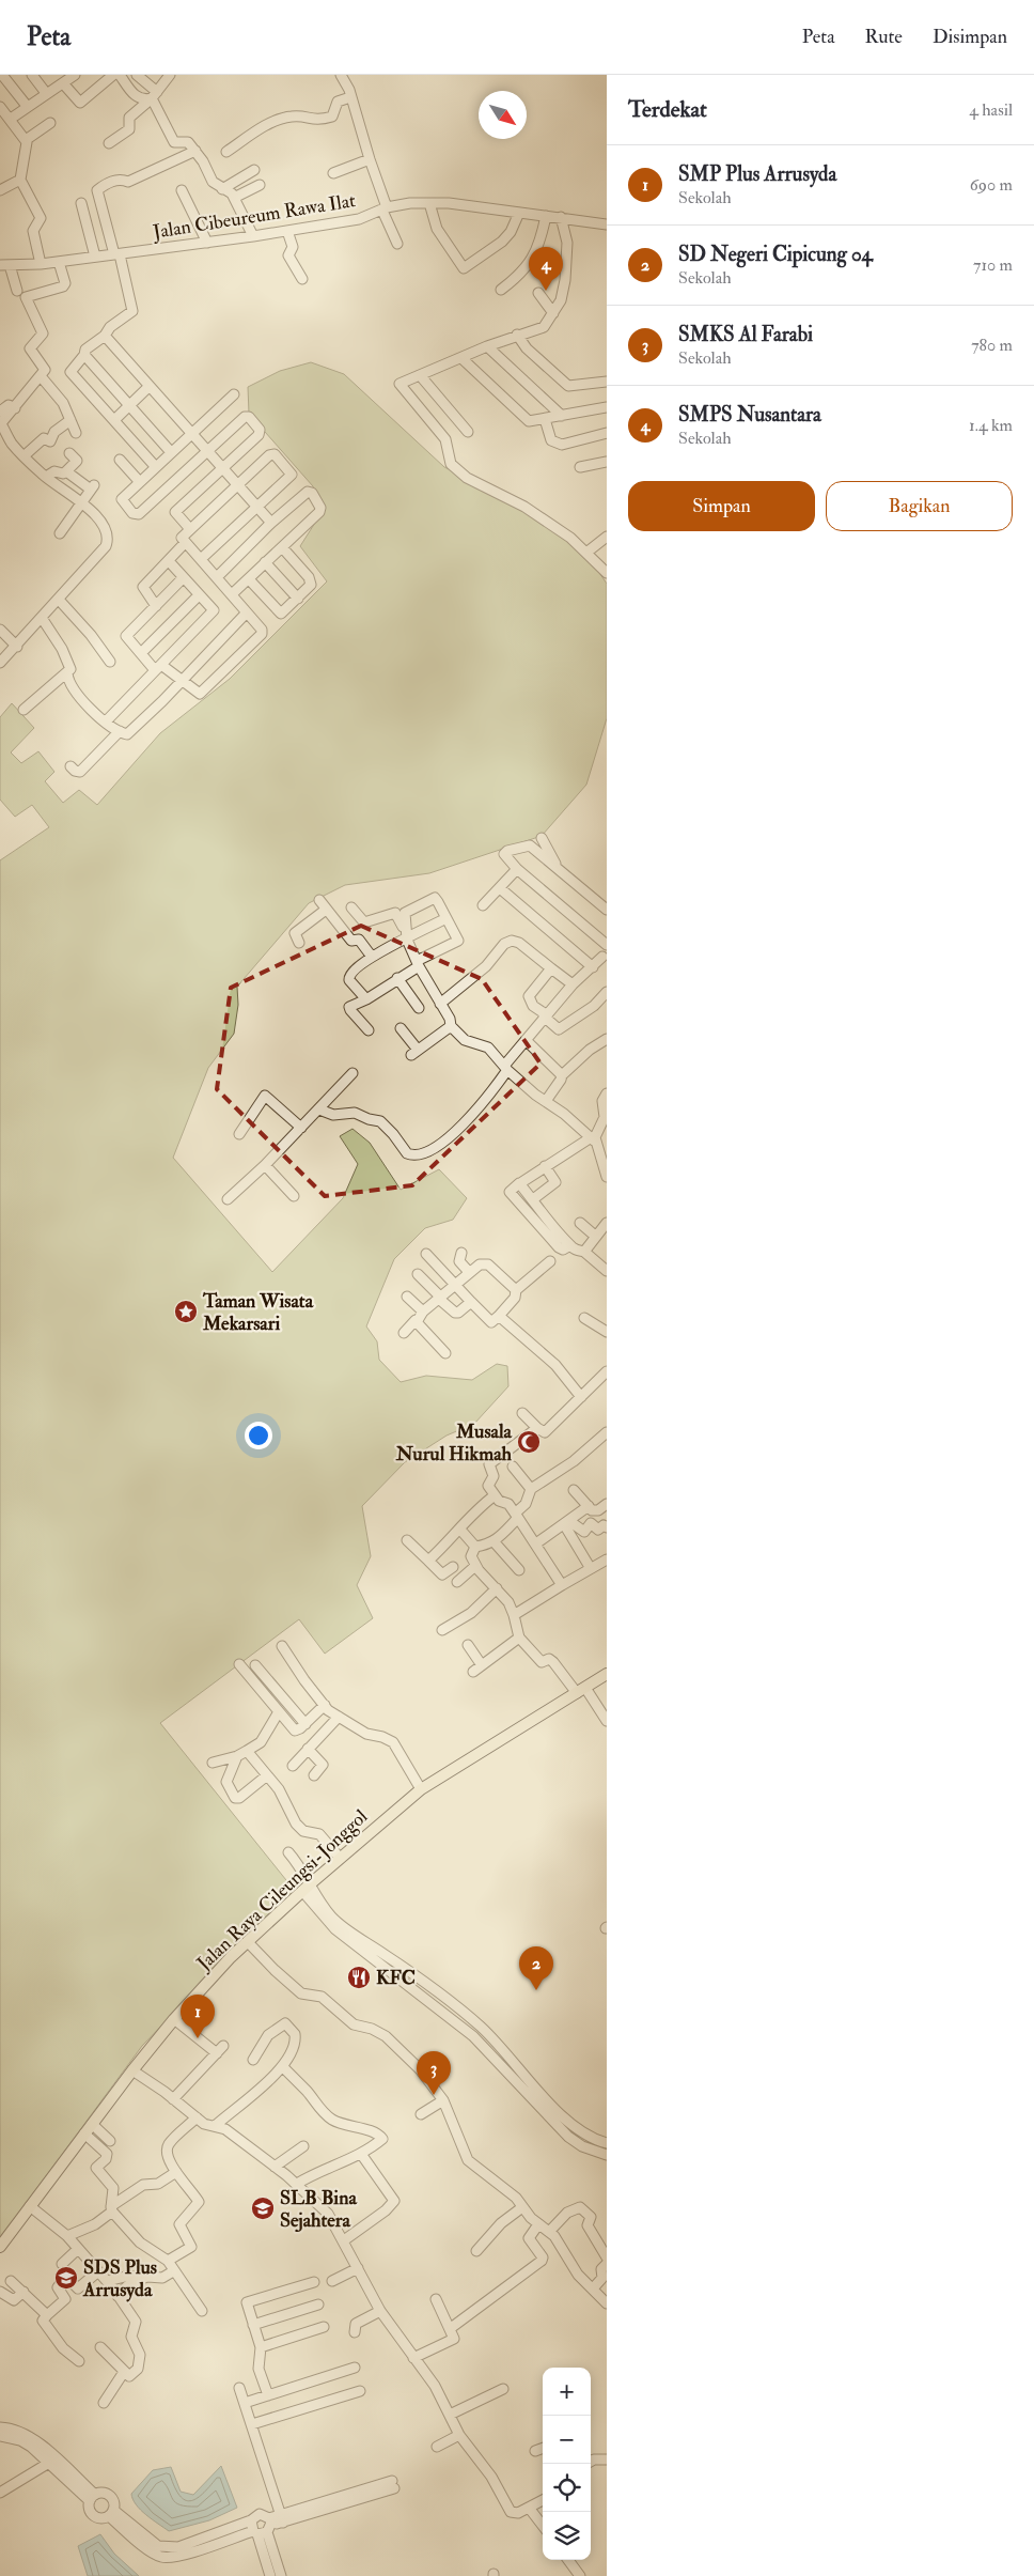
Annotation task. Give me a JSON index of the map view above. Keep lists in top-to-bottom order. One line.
{"streets":{"main road":["Jalan Raya Cileungsi-Jonggol"],"street":["Jalan Cibeureum Rawa Ilat"]},"places":{"place":["Taman Wisata Mekarsari"],"mosque":["Musala Nurul Hikmah"],"restaurant":["KFC"],"school or university":["SLB Bina Sejahtera","SDS Plus Arrusyda"]},"north":"bottom right","page":{"header":"Peta","nav":["Peta","Rute","Disimpan"],"heading":["Terdekat","4 hasil"],"list":[{"mark":"1","name":"SMP Plus Arrusyda","note":"Sekolah","value":"690 m"},{"mark":"2","name":"SD Negeri Cipicung 04","note":"Sekolah","value":"710 m"},{"mark":"3","name":"SMKS Al Farabi","note":"Sekolah","value":"780 m"},{"mark":"4","name":"SMPS Nusantara","note":"Sekolah","value":"1.4 km"}],"pins":["4","2","1","3"],"buttons":["Simpan","Bagikan"],"map_buttons":["+","−"]}}
